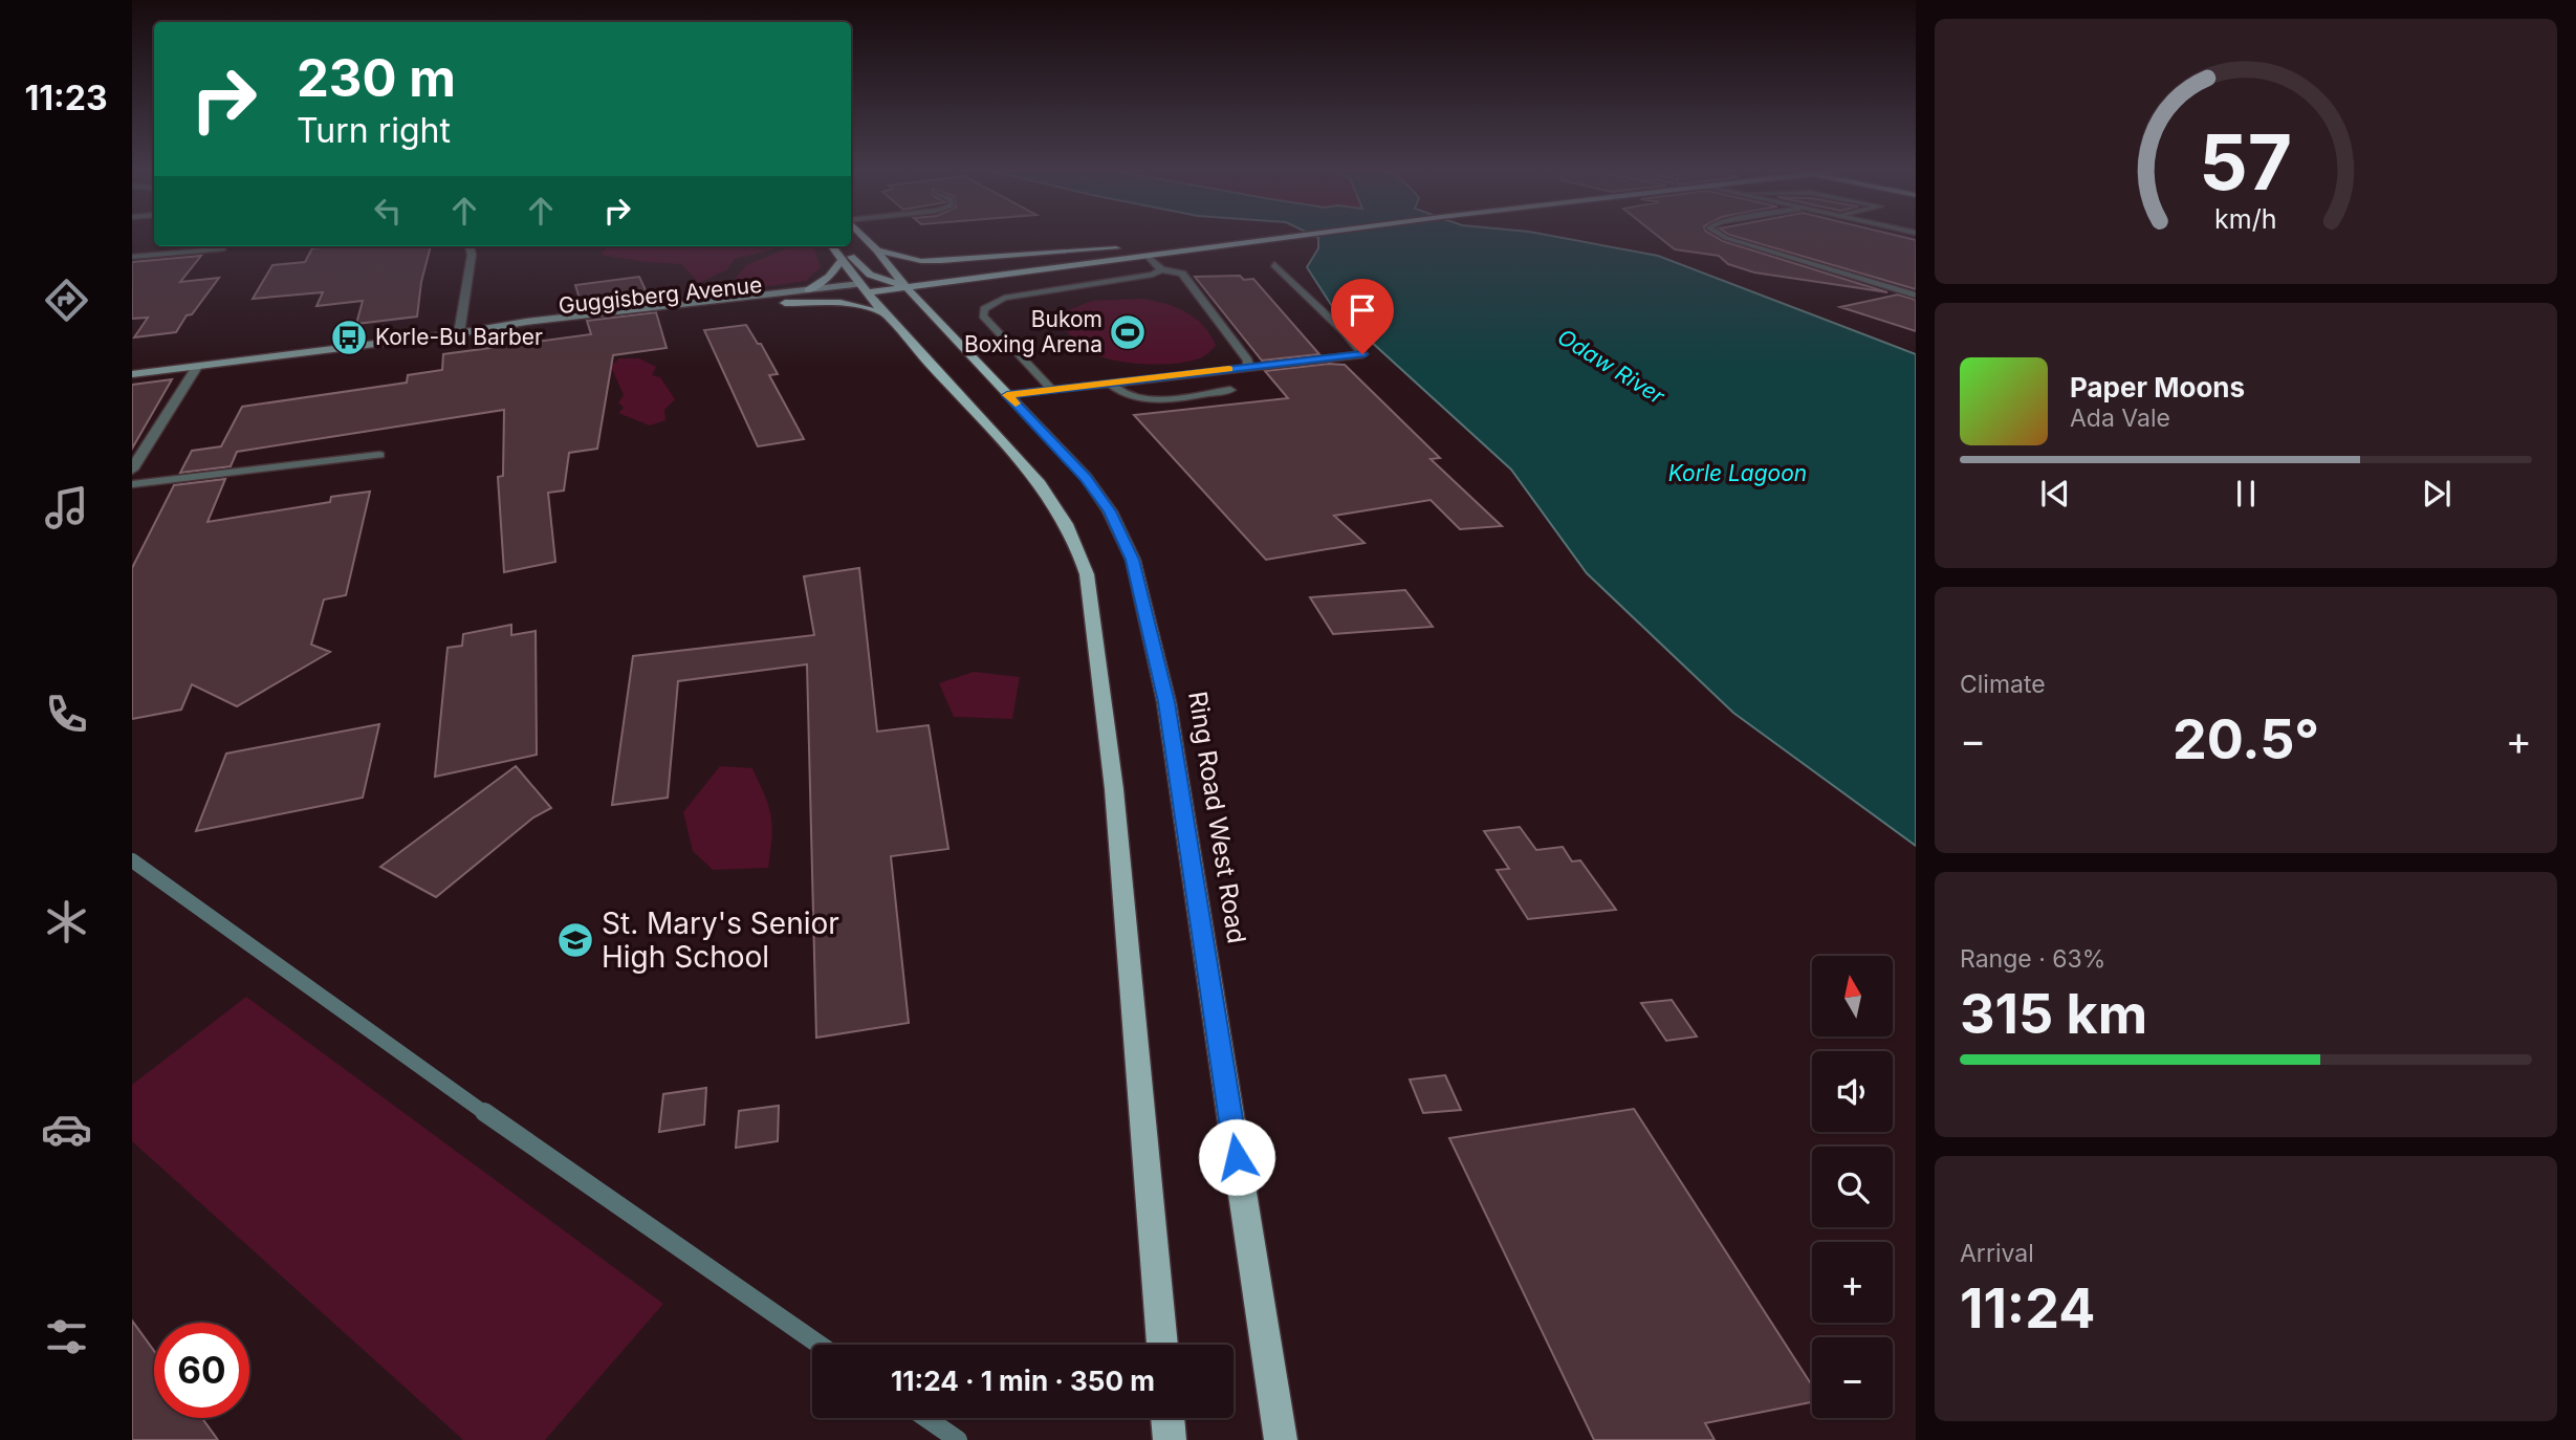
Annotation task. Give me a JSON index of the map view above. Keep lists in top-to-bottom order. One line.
{"streets":{"main road":["Guggisberg Avenue","Ring Road West Road"]},"crossings":[["Guggisberg Avenue","Ring Road West Road"]],"water":["Odaw River","Korle Lagoon"],"places":{"sports":["Bukom Boxing Arena"],"bus stop":["Korle-Bu Barber"],"school or university":["St. Mary's Senior High School"]},"north":"top","page":{"tabs":"11:23","turn":["230 m","Turn right"],"song":["Paper Moons","Ada Vale"],"tile":["Climate",["Range · 63%","315 km"],["Arrival","11:24"]],"heat":["−","20.5°","+"],"map_buttons":["+","−"],"limit":"60","trip":"11:24 · 1 min · 350 m","gauge":["57","km/h"]}}
